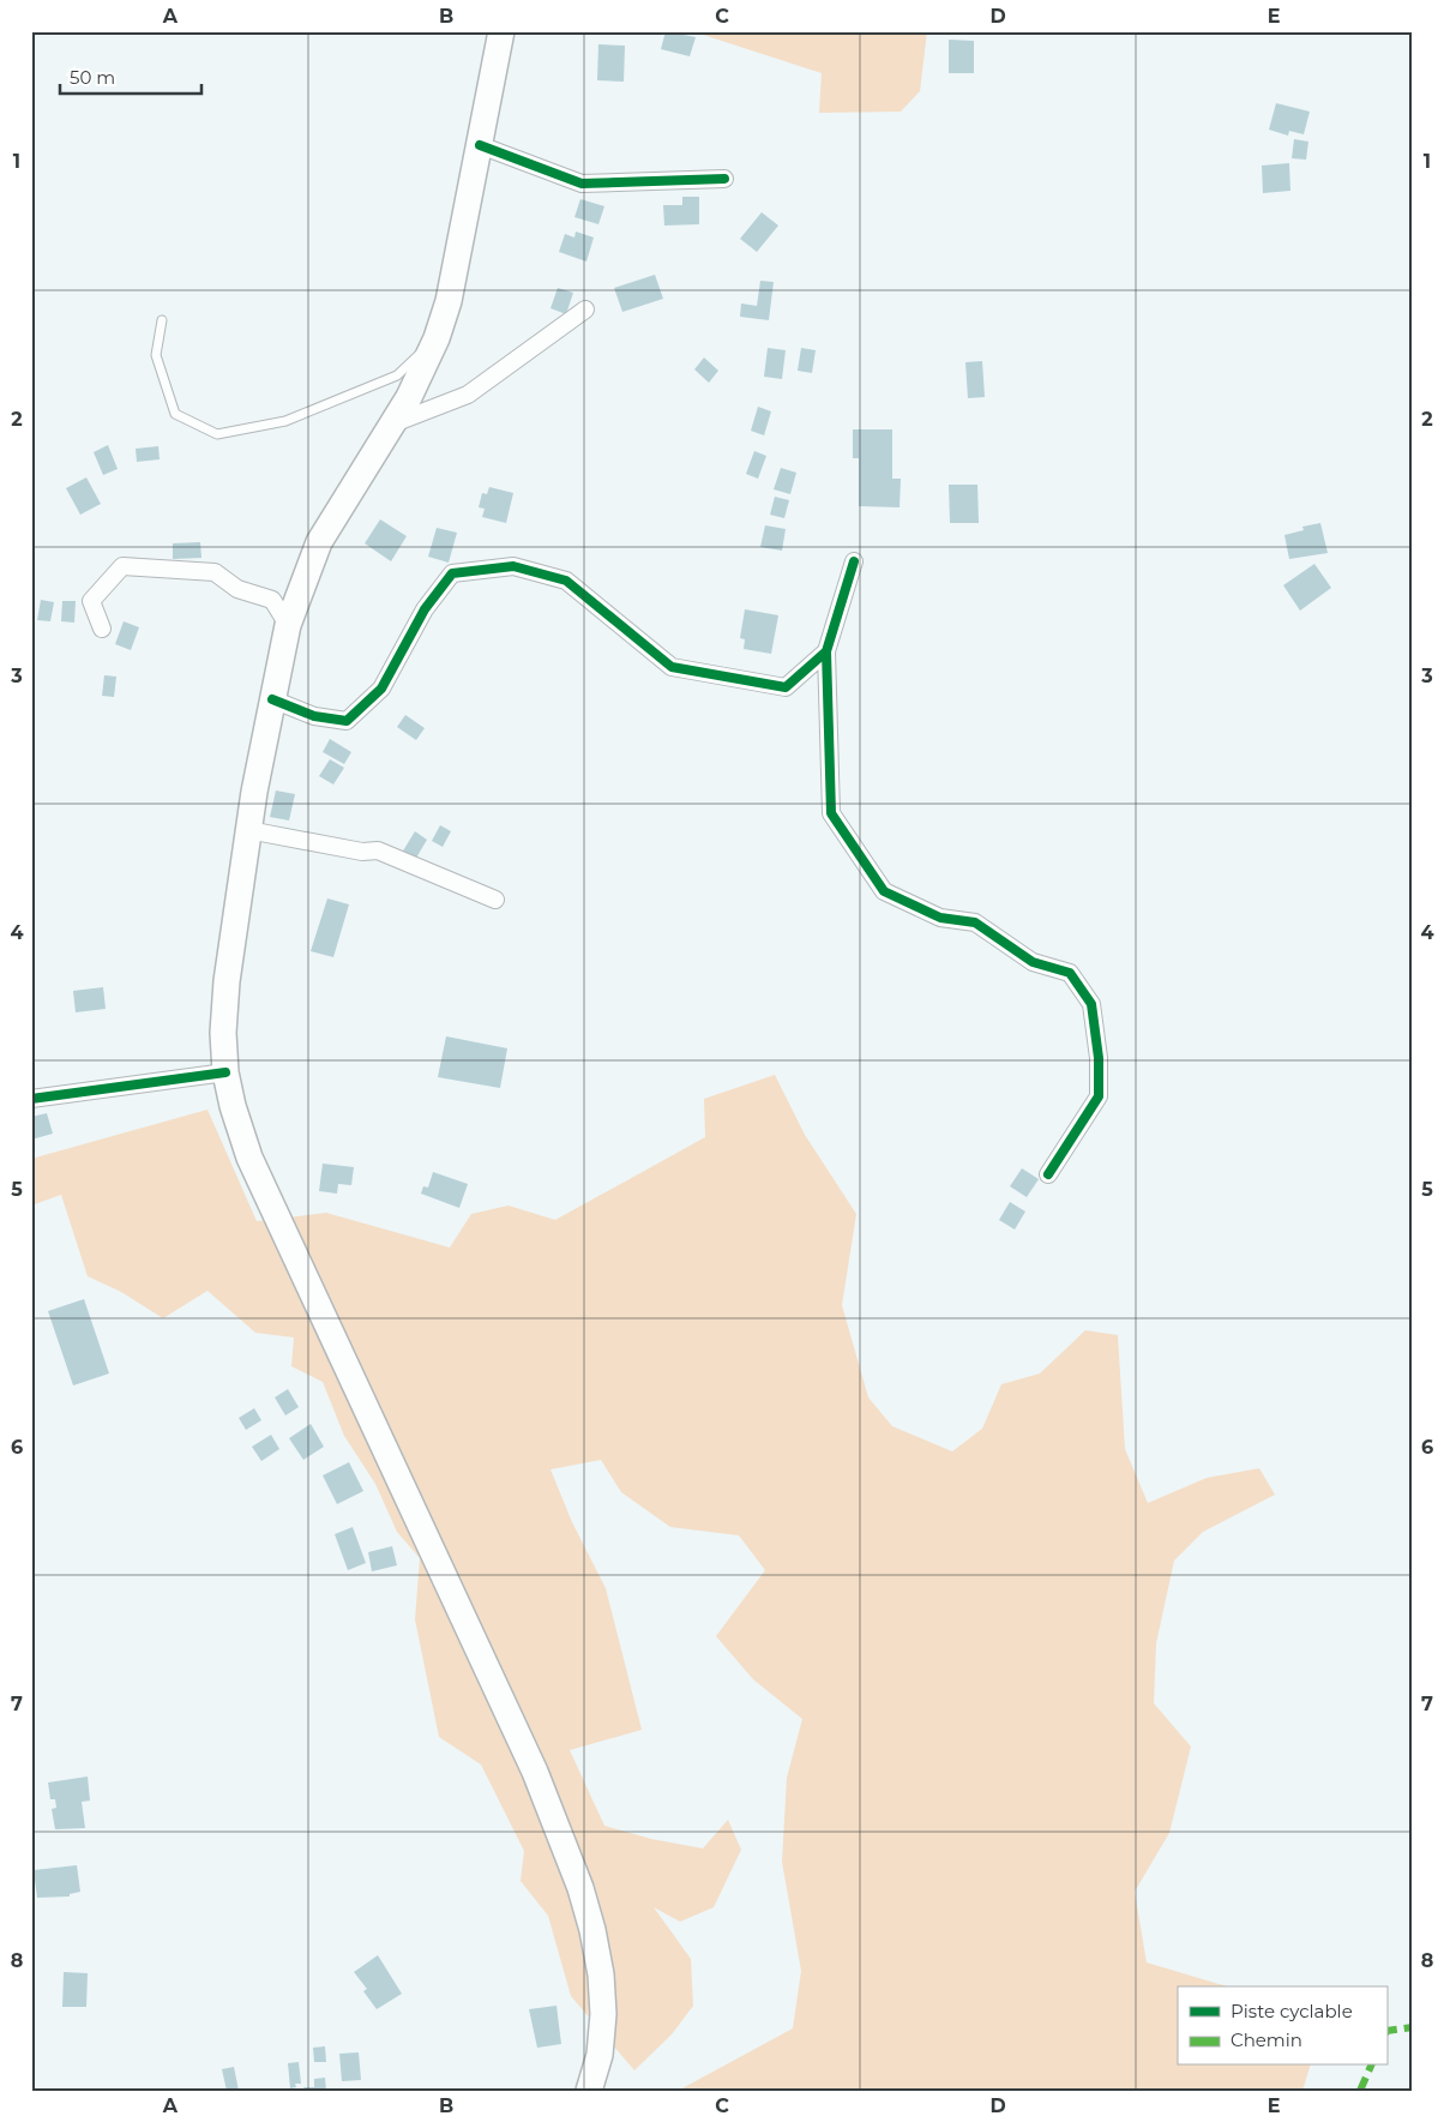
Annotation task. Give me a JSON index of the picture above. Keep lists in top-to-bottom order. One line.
{"legend":["Piste cyclable","Chemin"],"scale_bar":"50 m","grid":{"columns":["A","B","C","D","E"],"rows":["1","2","3","4","5","6","7","8"]}}
